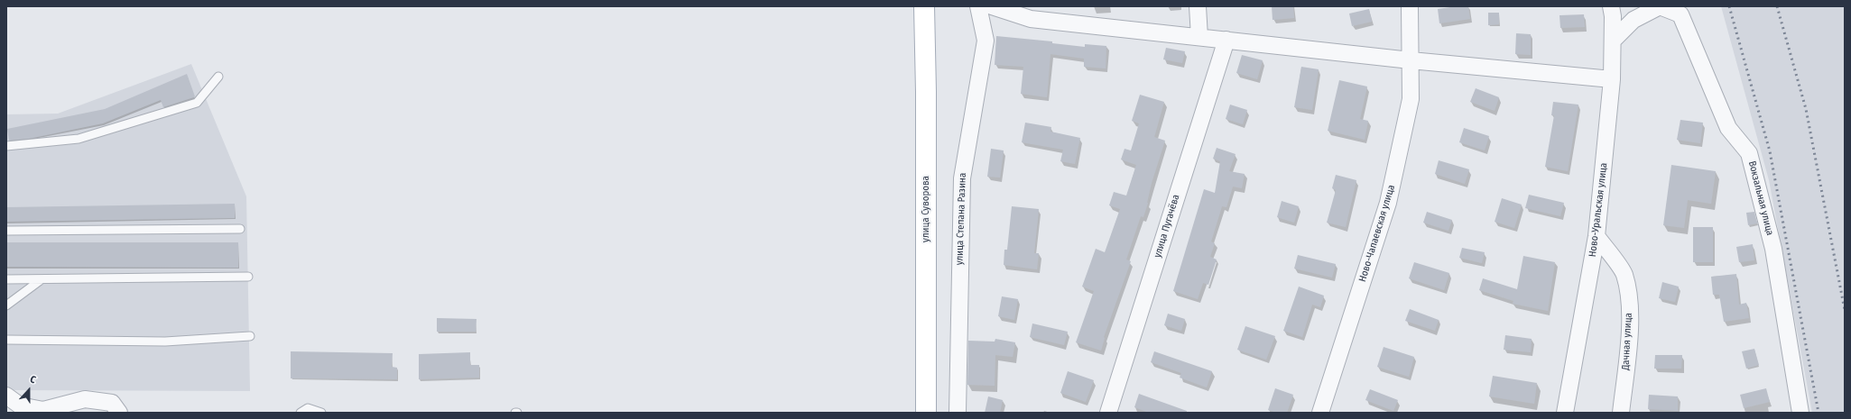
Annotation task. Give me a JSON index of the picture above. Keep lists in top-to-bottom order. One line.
{"streets":{"main road":["улица Суворова"],"street":["Вокзальная улица","Ново-Уральская улица","улица Степана Разина","улица Пугачёва","Ново-Чапаевская улица","Дачная улица"]},"crossings":[["Вокзальная улица","Ново-Уральская улица"],["Ново-Уральская улица","Дачная улица"]],"north":"top"}
